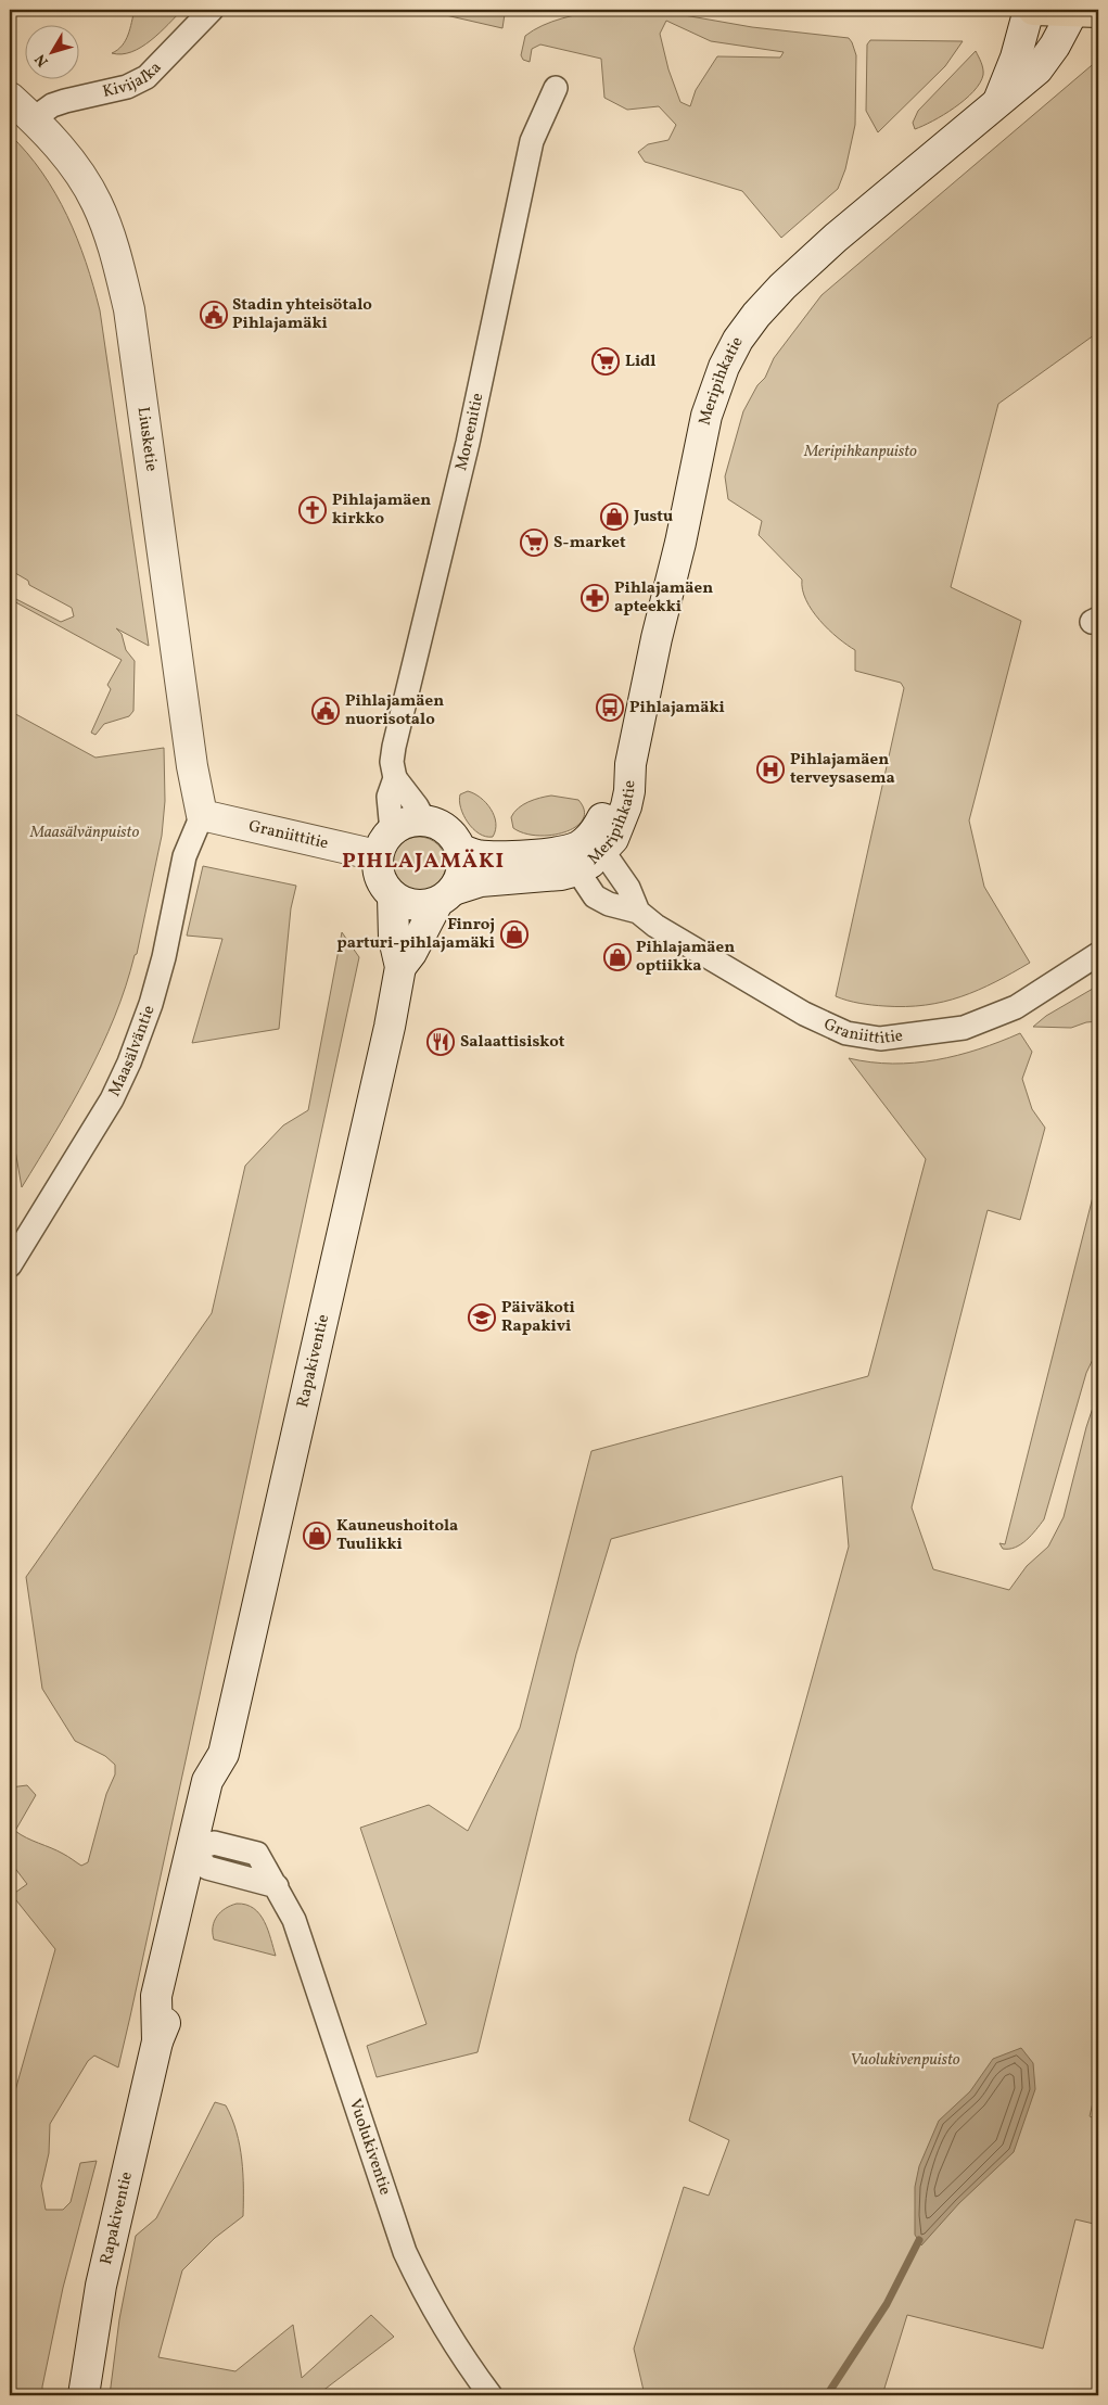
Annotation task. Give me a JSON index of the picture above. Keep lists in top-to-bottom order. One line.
{"streets":{"main road":["Meripihkatie","Liusketie","Graniittitie","Rapakiventie"],"street":["Kivijalka","Moreenitie","Maasälväntie","Vuolukiventie"]},"crossings":[["Kivijalka","Liusketie"],["Meripihkatie","Graniittitie"],["Moreenitie","Graniittitie"],["Moreenitie","Rapakiventie"],["Liusketie","Graniittitie"],["Liusketie","Maasälväntie"],["Graniittitie","Maasälväntie"],["Graniittitie","Rapakiventie"],["Rapakiventie","Vuolukiventie"]],"districts":["PIHLAJAMÄKI"],"parks":["Meripihkanpuisto","Maasälvänpuisto","Vuolukivenpuisto"],"places":{"public building":["Stadin yhteisötalo Pihlajamäki","Pihlajamäen nuorisotalo"],"supermarket":["Lidl","S-market"],"church":["Pihlajamäen kirkko"],"shop":["Justu","Finroj parturi-pihlajamäki","Pihlajamäen optiikka","Kauneushoitola Tuulikki"],"pharmacy":["Pihlajamäen apteekki"],"bus stop":["Pihlajamäki"],"hospital":["Pihlajamäen terveysasema"],"restaurant":["Salaattisiskot"],"school or university":["Päiväkoti Rapakivi"]},"north":"bottom left"}
